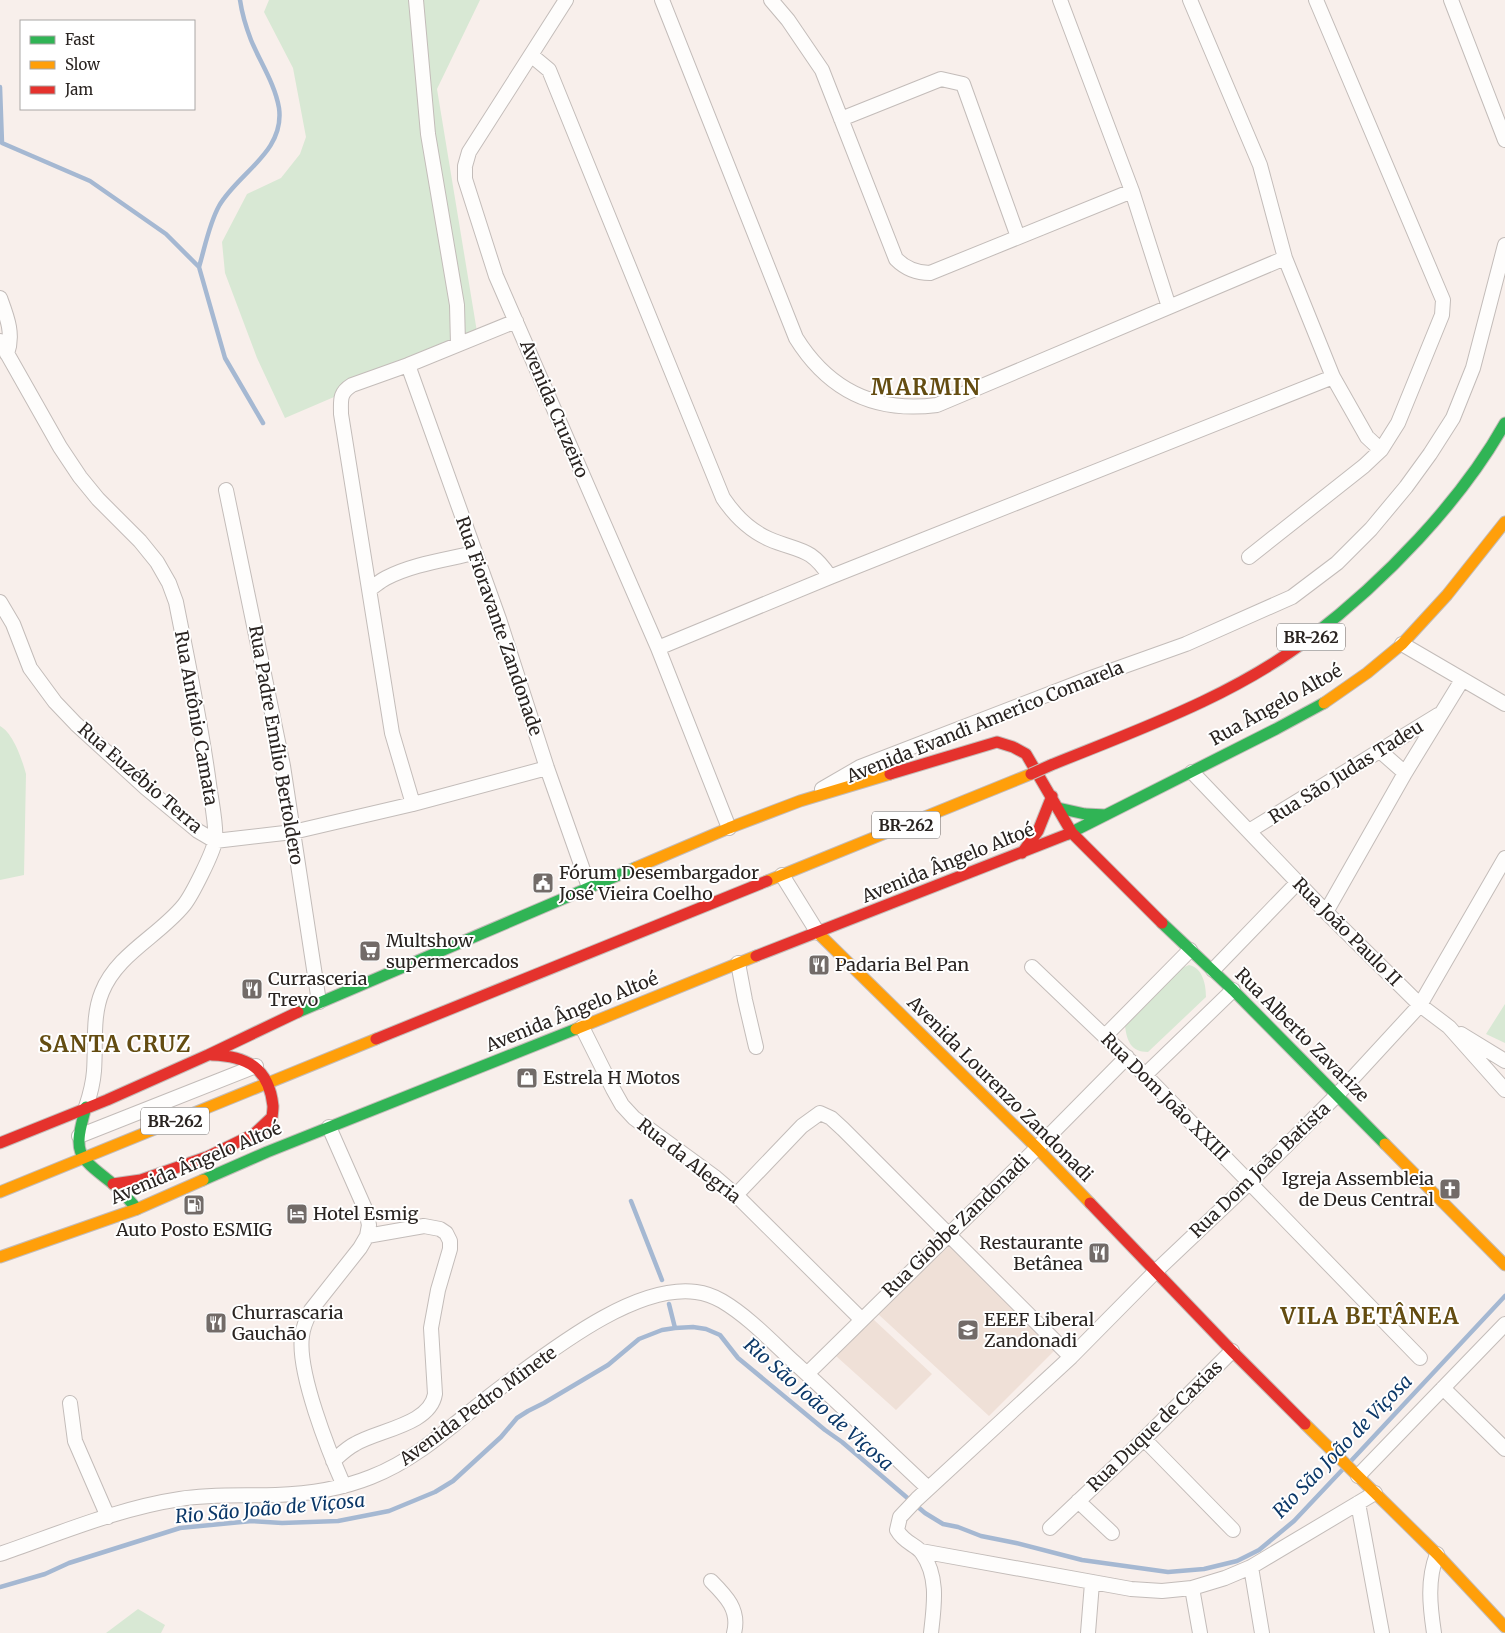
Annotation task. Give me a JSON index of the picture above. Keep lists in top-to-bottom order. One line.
{"streets":{"main road":["BR-262","Rua Ângelo Altoé","Avenida Evandi Americo Comarela","Avenida Ângelo Altoé","Rua Alberto Zavarize","Avenida Lourenzo Zandonadi"],"street":["Avenida Cruzeiro","Rua Fioravante Zandonade","Rua Antônio Camata","Rua Padre Emílio Bertoldero","Rua São Judas Tadeu","Rua Euzébio Terra","Rua João Paulo II","Rua Dom João XXIII","Rua da Alegria","Rua Dom João Batista","Rua Giobbe Zandonadi","Avenida Pedro Minete","Rua Duque de Caxias"]},"crossings":[["Avenida Cruzeiro","Avenida Evandi Americo Comarela"],["Rua Fioravante Zandonade","Avenida Evandi Americo Comarela"],["Rua Fioravante Zandonade","Rua Euzébio Terra"],["Rua Ângelo Altoé","Avenida Ângelo Altoé"],["Rua Ângelo Altoé","Rua João Paulo II"],["Rua Ângelo Altoé","Rua Alberto Zavarize"],["Rua Antônio Camata","Rua Euzébio Terra"],["Avenida Evandi Americo Comarela","Rua Padre Emílio Bertoldero"],["Rua Padre Emílio Bertoldero","Rua Euzébio Terra"],["Rua São Judas Tadeu","Rua João Paulo II"],["Avenida Ângelo Altoé","Rua Alberto Zavarize"],["Avenida Ângelo Altoé","Avenida Lourenzo Zandonadi"],["Avenida Ângelo Altoé","Rua da Alegria"],["Rua João Paulo II","Rua Dom João Batista"],["Rua Alberto Zavarize","Rua Dom João Batista"],["Avenida Lourenzo Zandonadi","Rua Dom João Batista"],["Avenida Lourenzo Zandonadi","Rua Giobbe Zandonadi"],["Avenida Lourenzo Zandonadi","Rua Duque de Caxias"],["Rua Dom João XXIII","Rua Dom João Batista"],["Rua Dom João XXIII","Rua Giobbe Zandonadi"],["Rua da Alegria","Rua Giobbe Zandonadi"],["Rua Dom João Batista","Avenida Pedro Minete"],["Rua Giobbe Zandonadi","Avenida Pedro Minete"]],"districts":["MARMIN","SANTA CRUZ","VILA BETÂNEA"],"water":["Rio São João de Viçosa"],"places":{"public building":["Fórum Desembargador José Vieira Coelho"],"supermarket":["Multshow supermercados"],"restaurant":["Padaria Bel Pan","Currasceria Trevo","Restaurante Betânea","Churrascaria Gauchão"],"shop":["Estrela H Motos"],"church":["Igreja Assembleia de Deus Central"],"fuel station":["Auto Posto ESMIG"],"hotel":["Hotel Esmig"],"school or university":["EEEF Liberal Zandonadi"]},"legend":["Fast","Slow","Jam"]}
